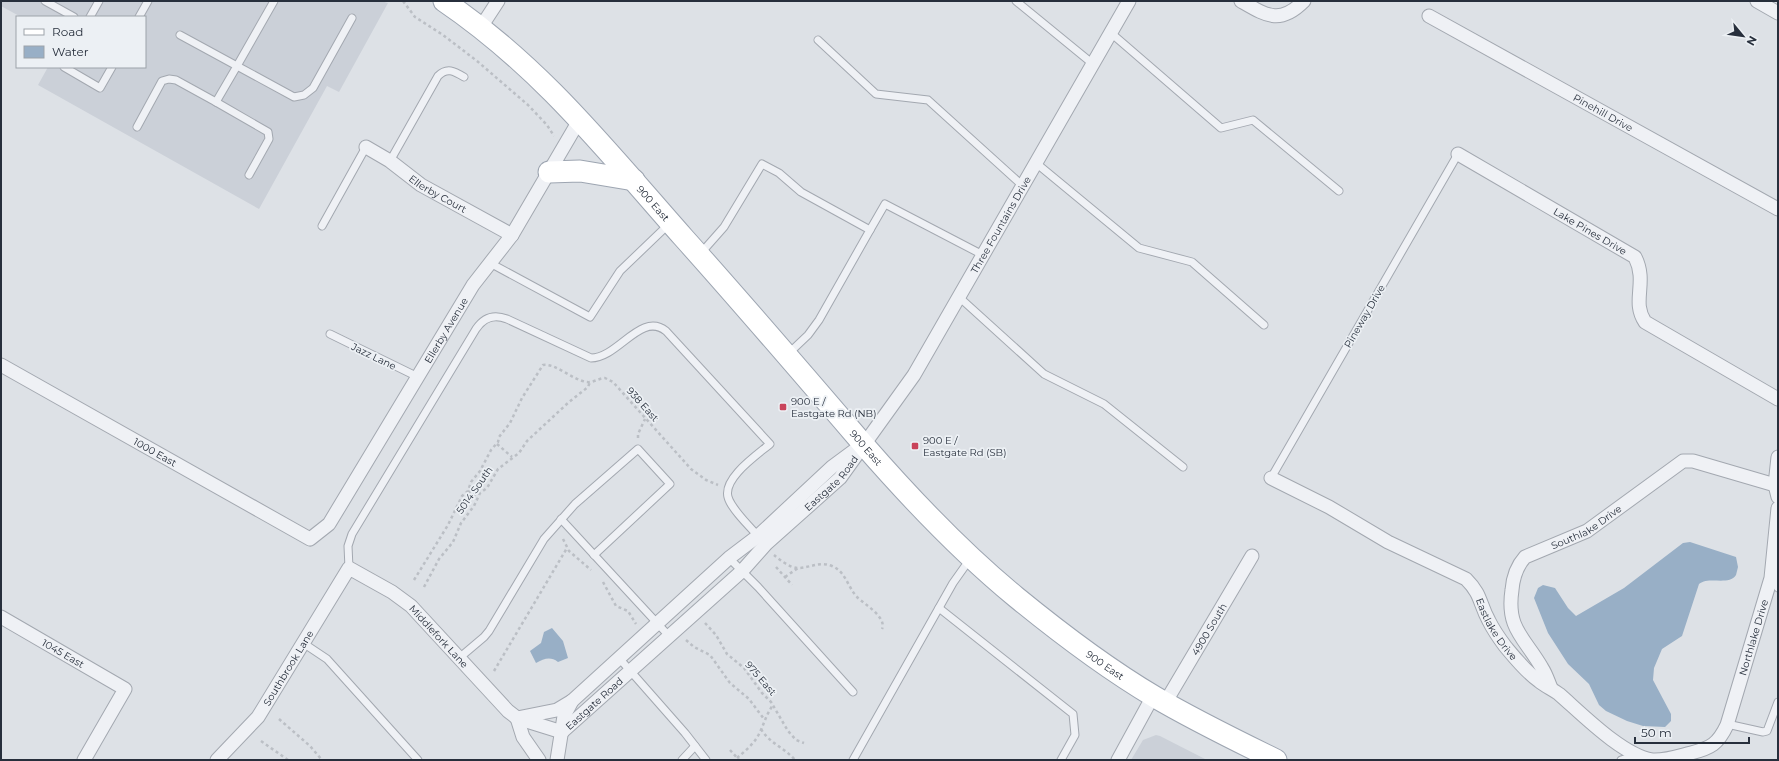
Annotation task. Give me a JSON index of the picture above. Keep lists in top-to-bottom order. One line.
{"streets":{"main road":["900 East"],"street":["Pinehill Drive","Ellerby Court","Three Fountains Drive","Lake Pines Drive","Ellerby Avenue","1000 East","Eastgate Road","Southlake Drive","Eastlake Drive","4900 South","Middlefork Lane","Northlake Drive","1045 East","Southbrook Lane"],"lane":["Pineway Drive","Jazz Lane"],"path":["938 East","5014 South","975 East"]},"crossings":[["Ellerby Court","Ellerby Avenue"],["900 East","Three Fountains Drive"],["900 East","Ellerby Avenue"],["900 East","Eastgate Road"],["900 East","4900 South"],["Three Fountains Drive","Eastgate Road"],["Lake Pines Drive","Pineway Drive"],["Pineway Drive","Eastlake Drive"],["Ellerby Avenue","Jazz Lane"],["Ellerby Avenue","1000 East"],["938 East","5014 South"],["Eastgate Road","Middlefork Lane"],["Southlake Drive","Eastlake Drive"],["Eastlake Drive","Northlake Drive"],["Middlefork Lane","Southbrook Lane"]],"places":{"transit":["900 E / Eastgate Rd (NB)","900 E / Eastgate Rd (SB)"]},"legend":["Road","Water"],"scale_bar":"50 m","north":"bottom right"}
